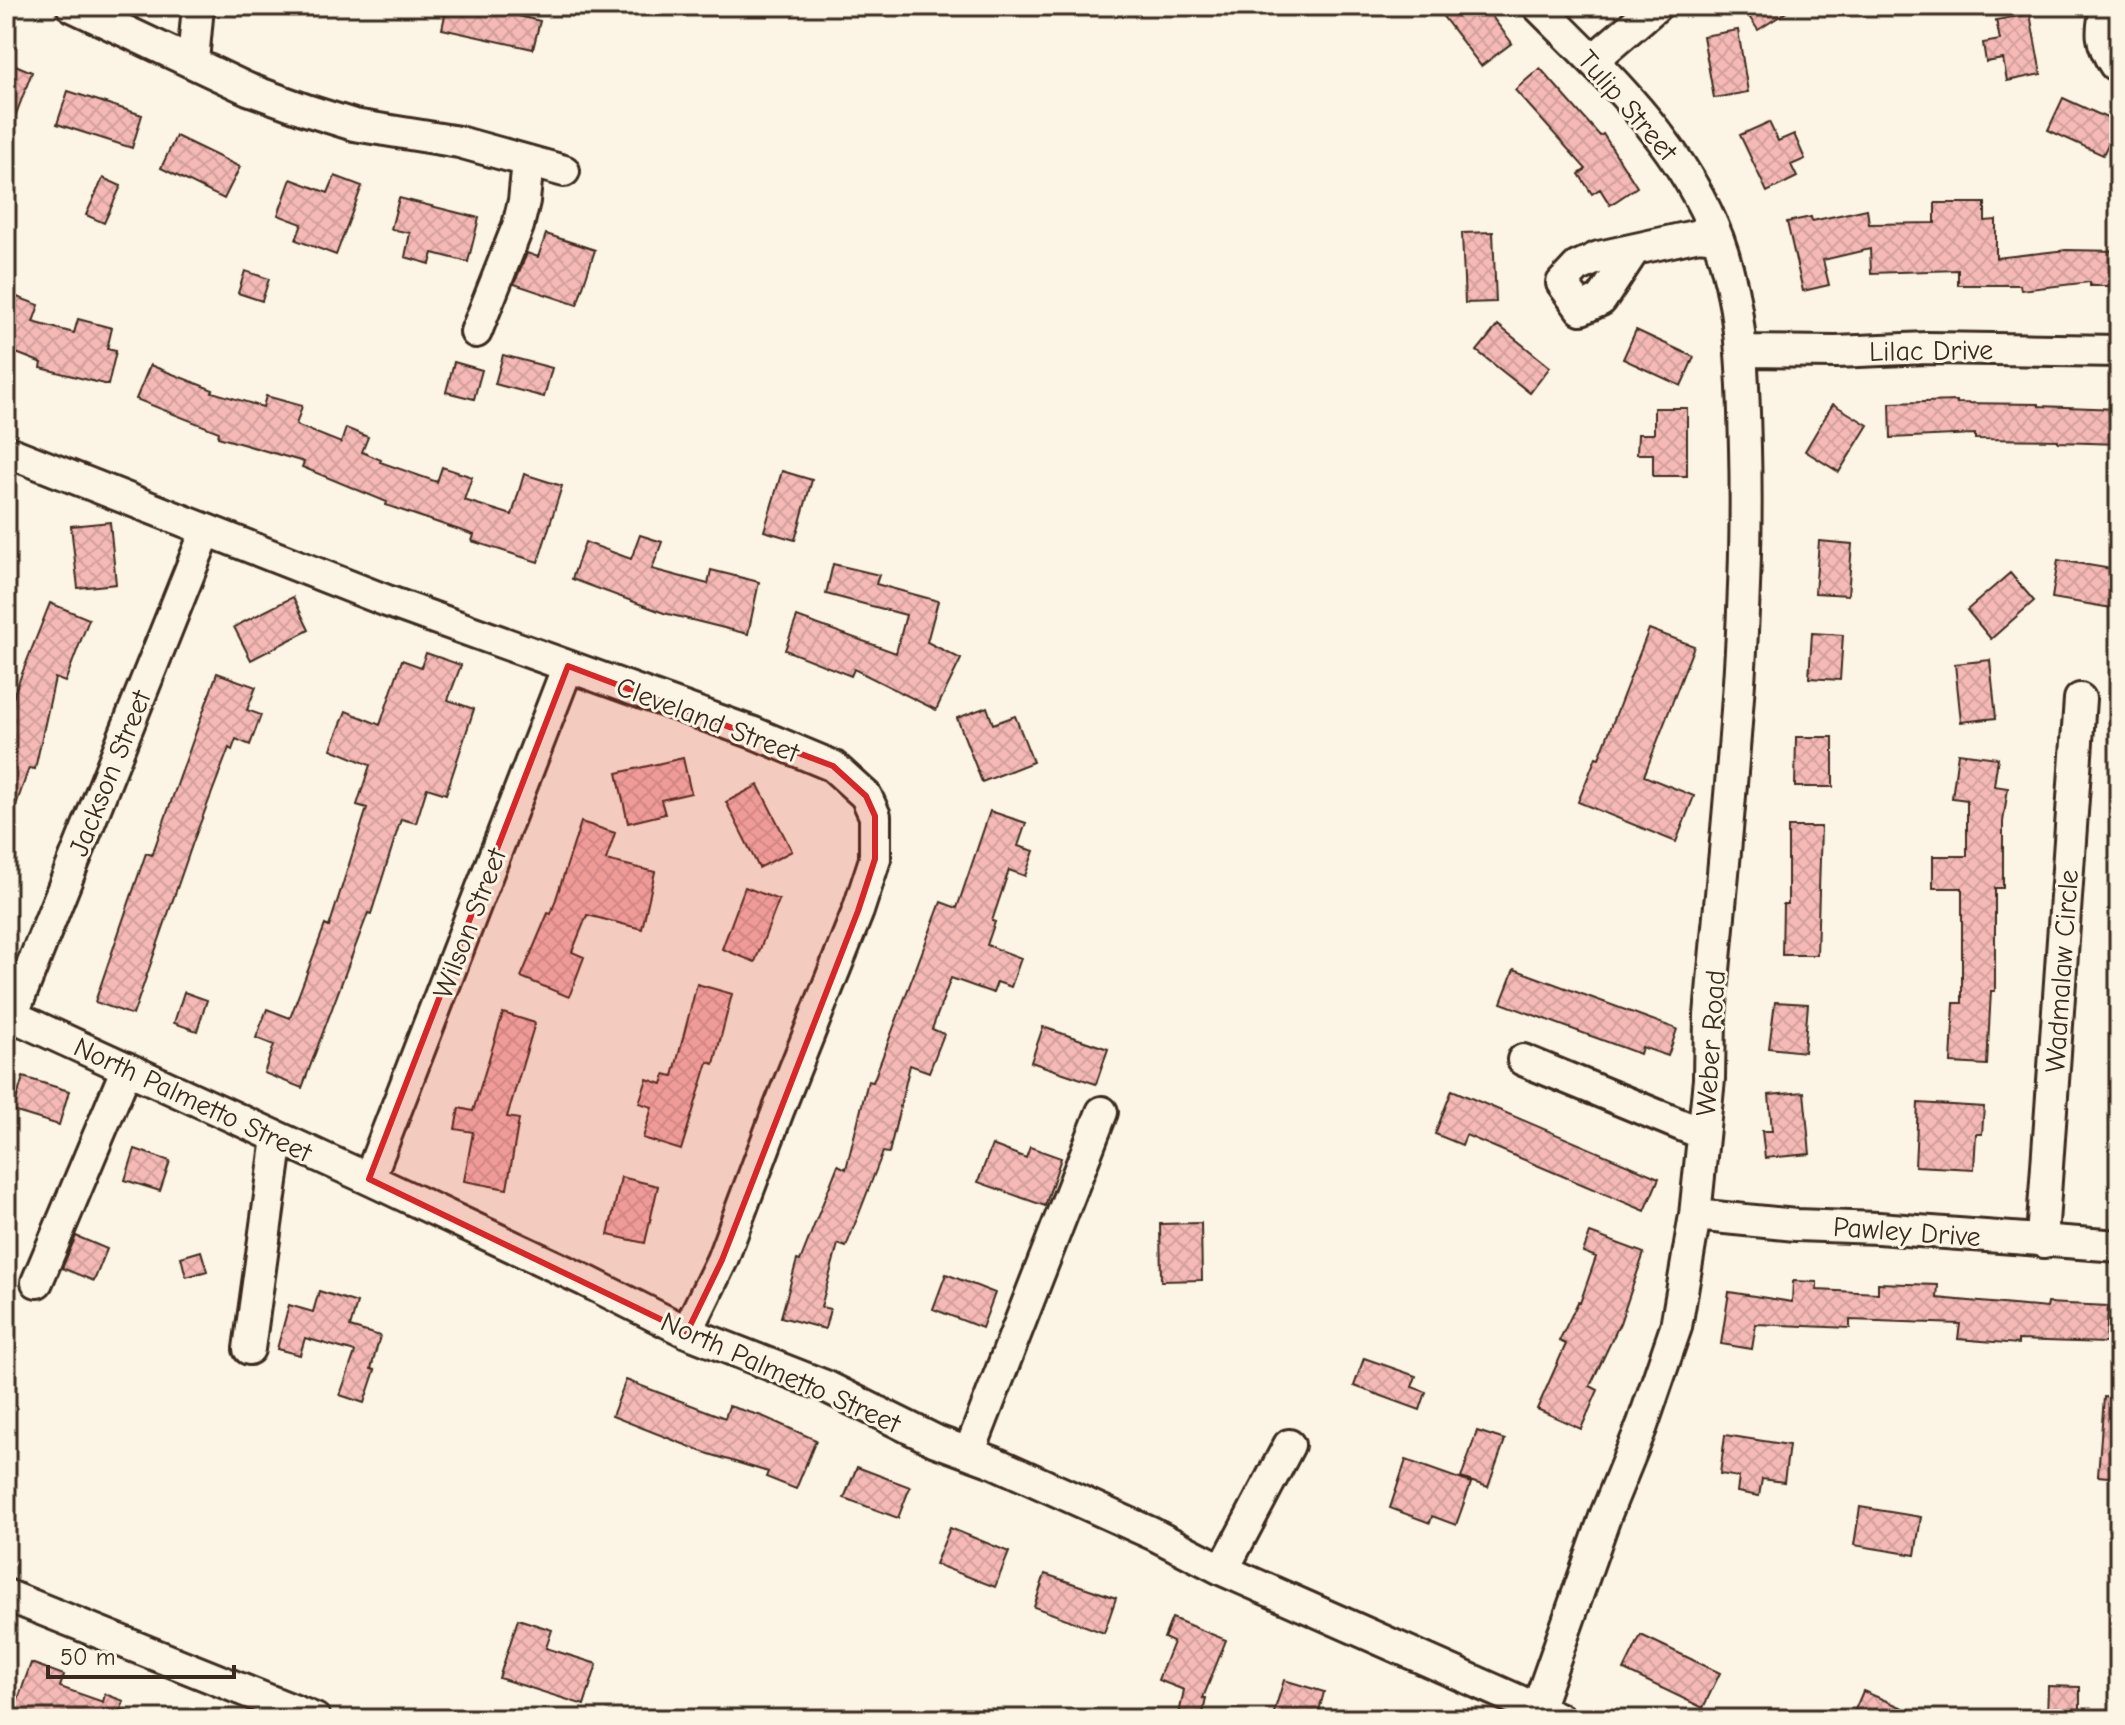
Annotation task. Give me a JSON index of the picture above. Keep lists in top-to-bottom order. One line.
{"streets":{"street":["Tulip Street","Lilac Drive","Cleveland Street","Jackson Street","Wilson Street","Wadmalaw Circle","Weber Road","North Palmetto Street","Pawley Drive"]},"crossings":[["Tulip Street","Lilac Drive"],["Tulip Street","Weber Road"],["Lilac Drive","Weber Road"],["Cleveland Street","Jackson Street"],["Cleveland Street","Wilson Street"],["Cleveland Street","North Palmetto Street"],["Jackson Street","North Palmetto Street"],["Wilson Street","North Palmetto Street"],["Wadmalaw Circle","Pawley Drive"],["Weber Road","North Palmetto Street"],["Weber Road","Pawley Drive"]],"scale_bar":"50 m"}
